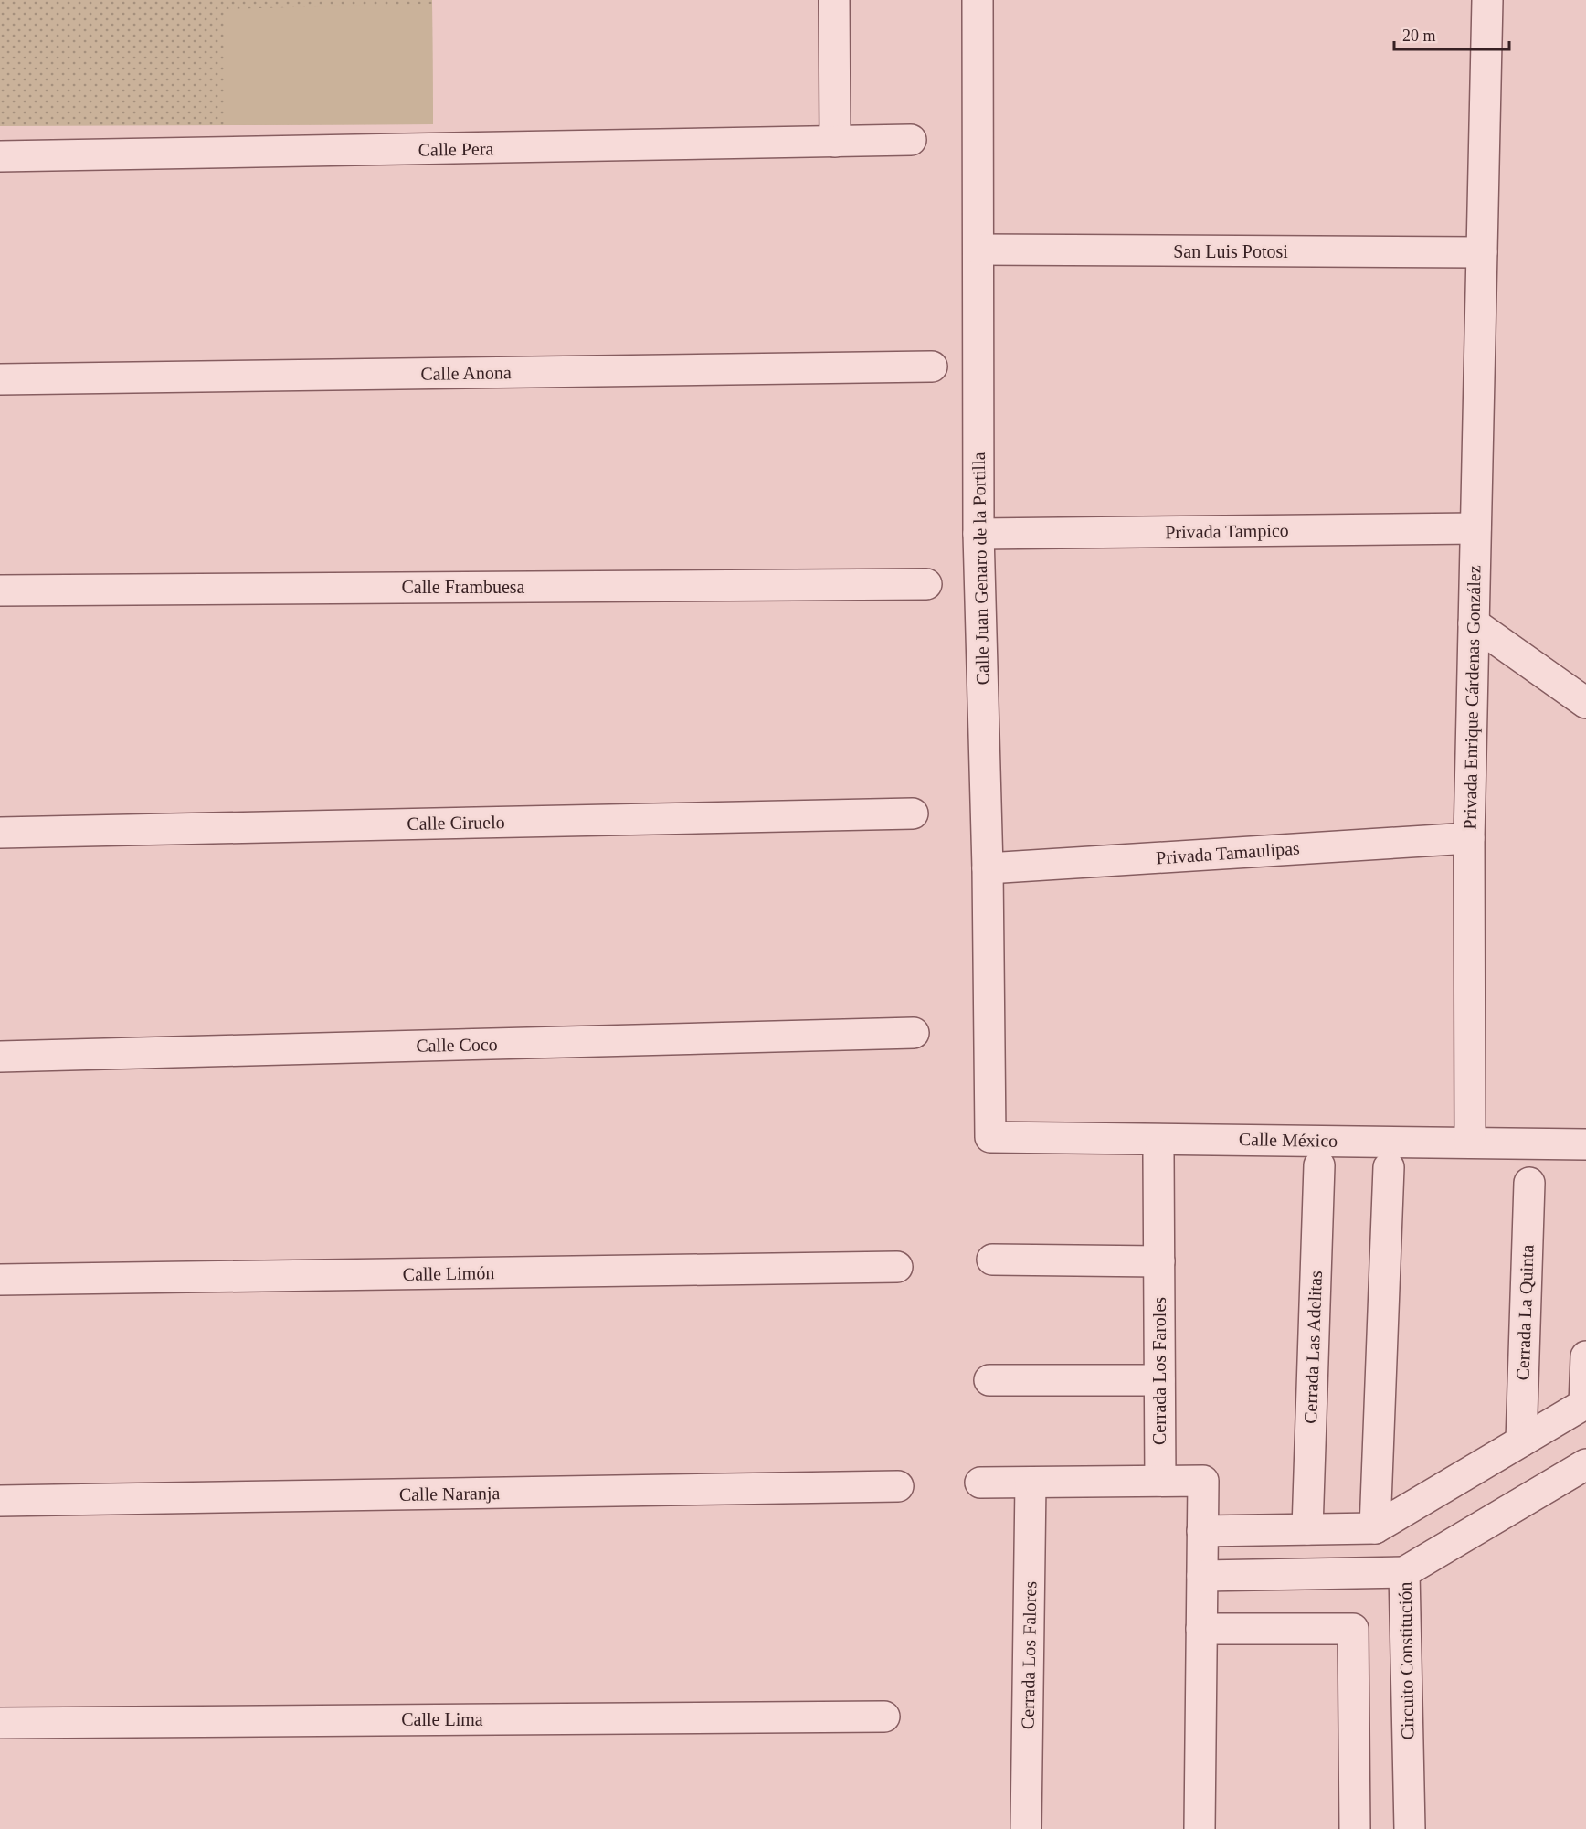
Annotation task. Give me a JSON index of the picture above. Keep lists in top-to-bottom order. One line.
{"streets":{"street":["Calle Pera","San Luis Potosi","Calle Anona","Privada Tampico","Calle Juan Genaro de la Portilla","Calle Frambuesa","Privada Enrique Cárdenas González","Calle Ciruelo","Privada Tamaulipas","Calle Coco","Calle México","Calle Limón","Cerrada La Quinta","Cerrada Las Adelitas","Cerrada Los Faroles","Calle Naranja","Cerrada Los Falores","Circuito Constitución","Calle Lima"]},"crossings":[["San Luis Potosi","Calle Juan Genaro de la Portilla"],["San Luis Potosi","Privada Enrique Cárdenas González"],["Privada Tampico","Calle Juan Genaro de la Portilla"],["Privada Tampico","Privada Enrique Cárdenas González"],["Calle Juan Genaro de la Portilla","Privada Tamaulipas"],["Calle Juan Genaro de la Portilla","Calle México"],["Privada Enrique Cárdenas González","Privada Tamaulipas"],["Privada Enrique Cárdenas González","Calle México"]],"scale_bar":"20 m"}
